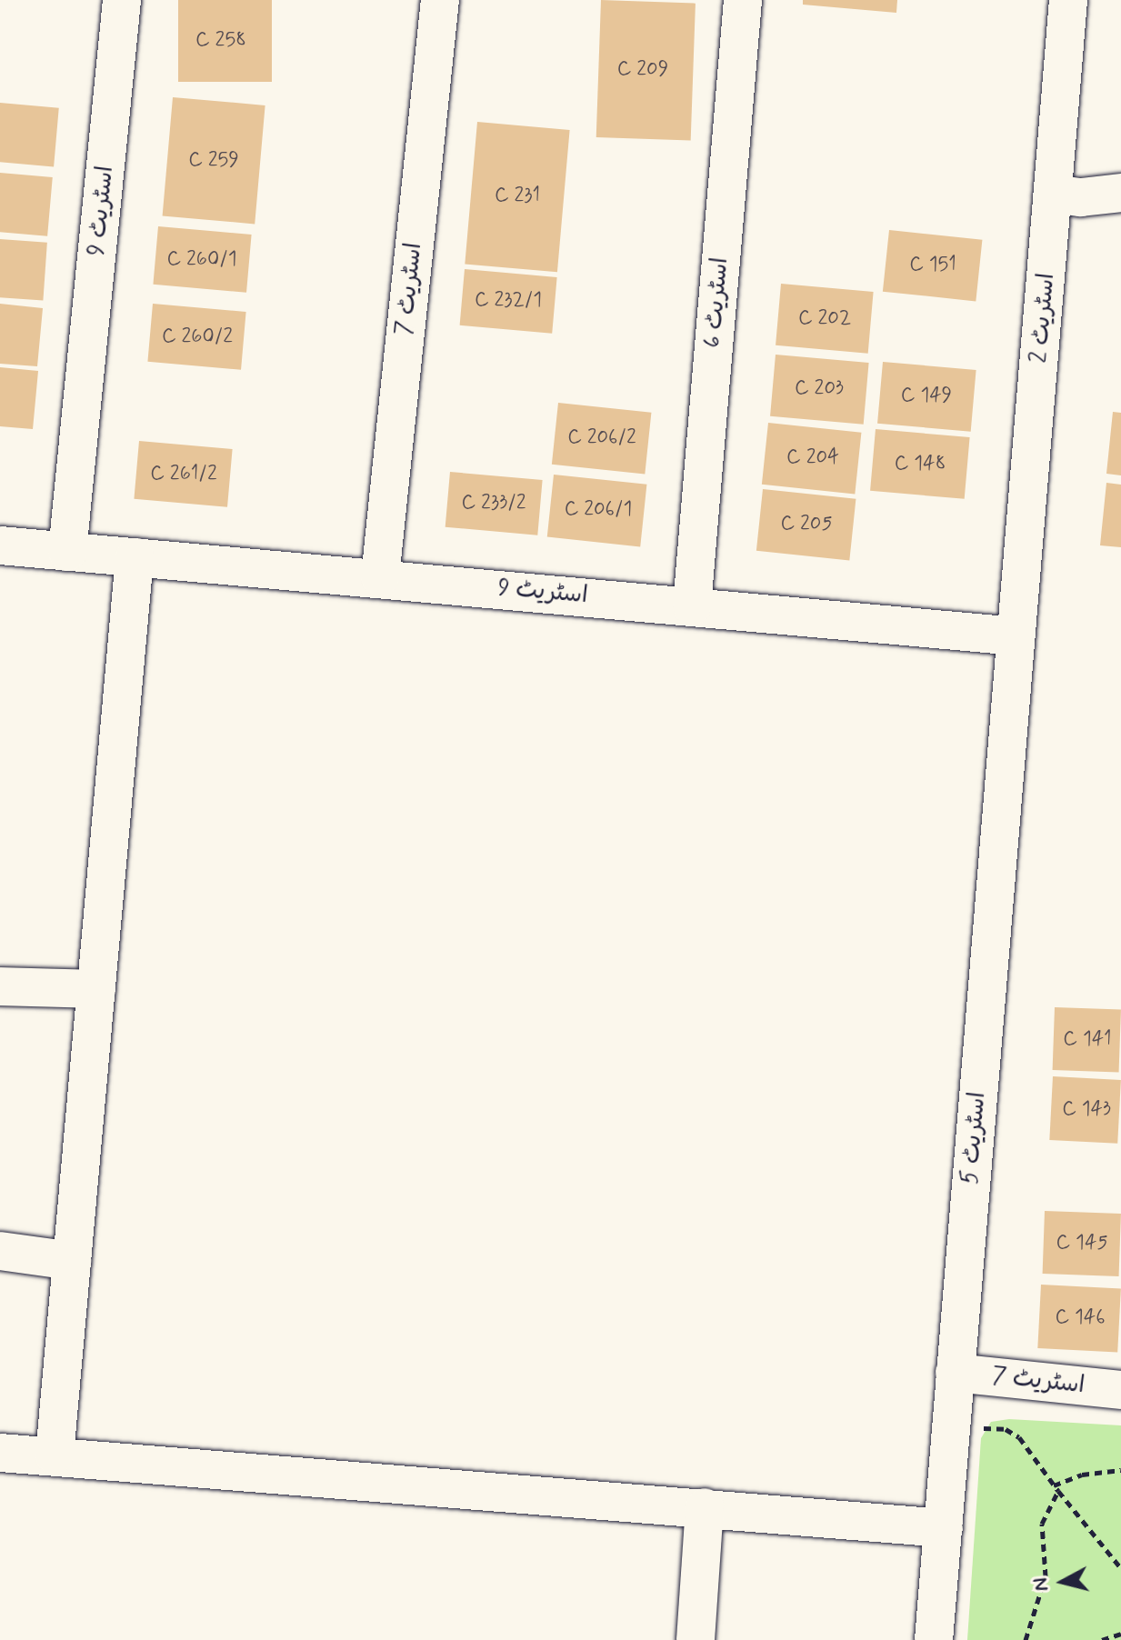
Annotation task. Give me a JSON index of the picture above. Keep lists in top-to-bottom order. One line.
{"streets":{"street":["اسٹریٹ 9","اسٹریٹ 7","اسٹریٹ 6","اسٹریٹ 2","اسٹریٹ 5"]},"crossings":[["اسٹریٹ 9","اسٹریٹ 7"],["اسٹریٹ 9","اسٹریٹ 6"],["اسٹریٹ 9","اسٹریٹ 2"],["اسٹریٹ 9","اسٹریٹ 5"],["اسٹریٹ 7","اسٹریٹ 5"],["اسٹریٹ 2","اسٹریٹ 5"]],"house_numbers":["C 258","C 209","C 259","C 231","C 260/1","C 151","C 232/1","C 202","C 260/2","C 203","C 149","C 206/2","C 204","C 148","C 261/2","C 233/2","C 206/1","C 205","C 141","C 143","C 145","C 146"],"north":"left"}
